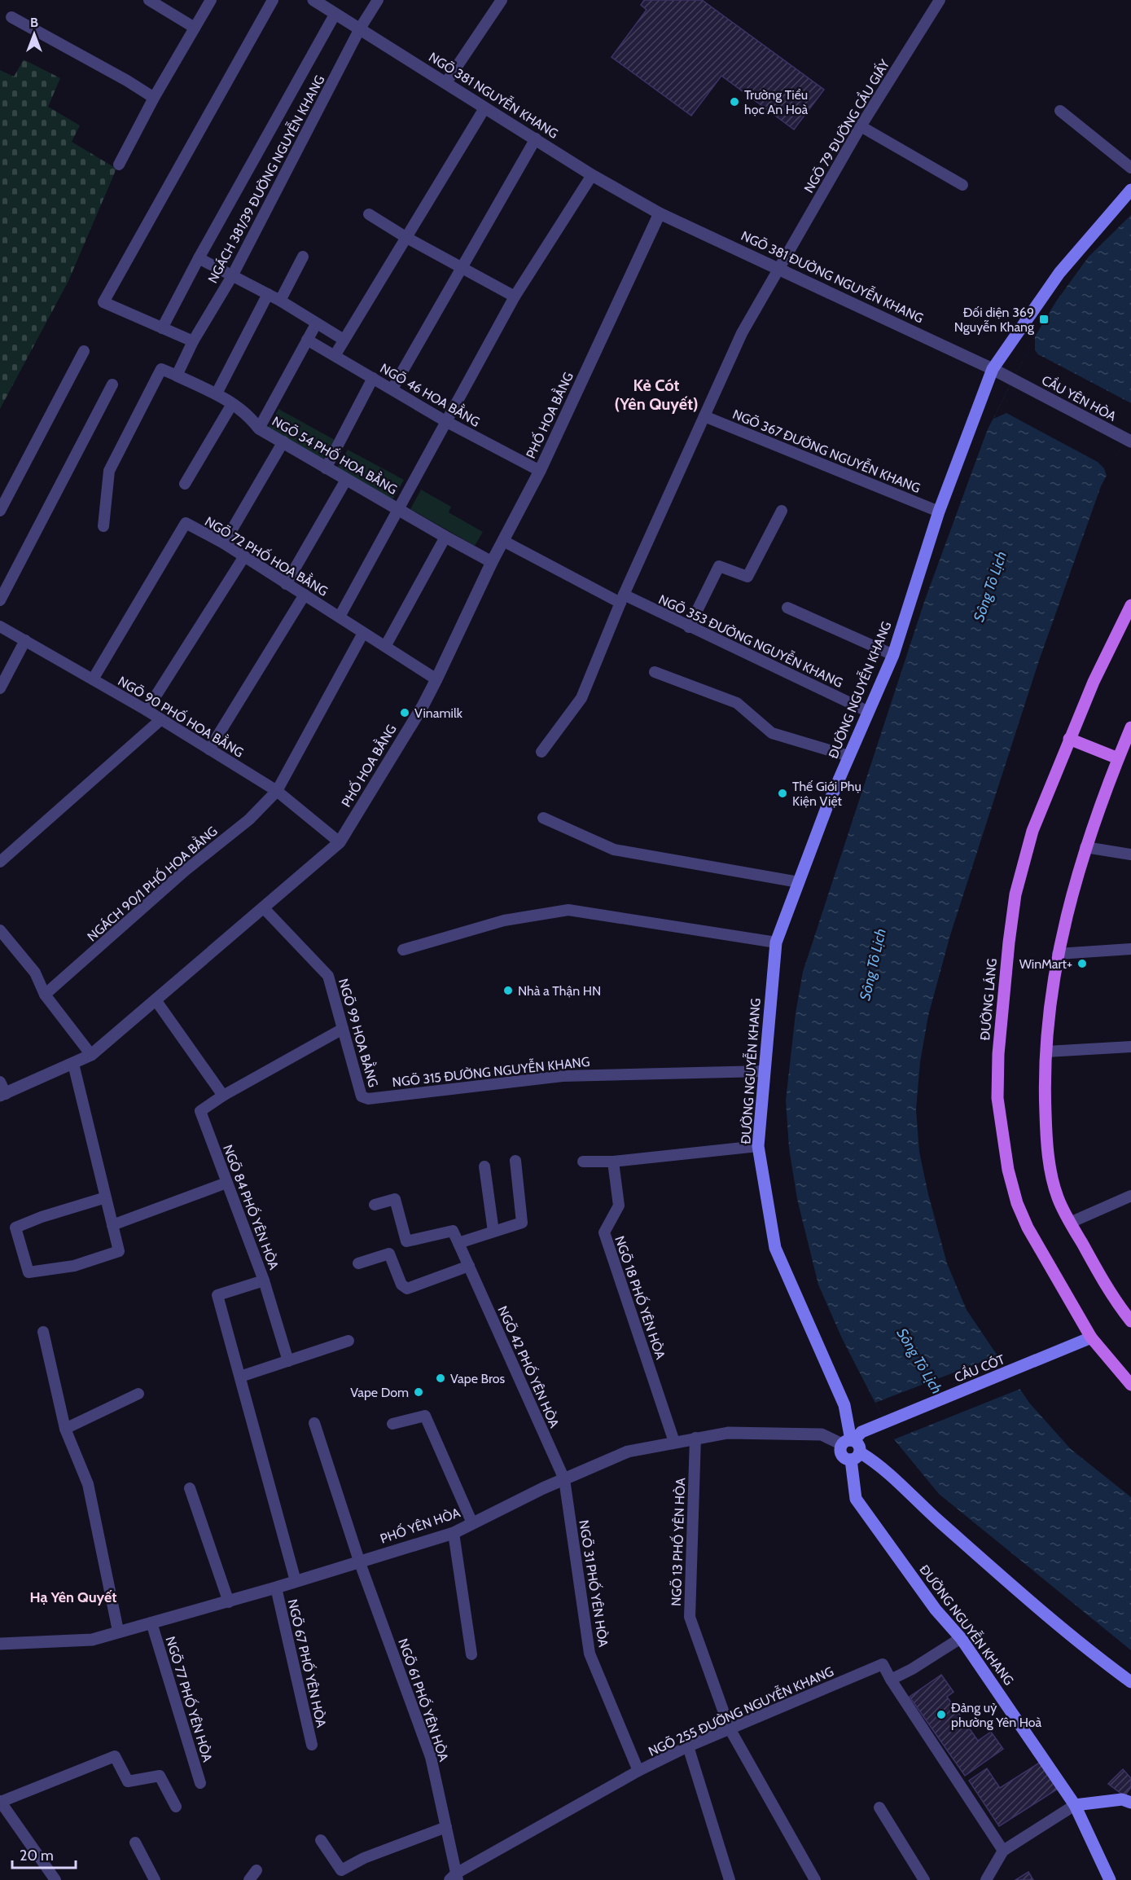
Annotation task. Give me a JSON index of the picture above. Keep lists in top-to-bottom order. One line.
{"streets":{"main road":["ĐƯỜNG NGUYỄN KHANG","ĐƯỜNG LÁNG","CẦU CÓT"],"street":["NGÕ 381 NGUYỄN KHANG","NGÕ 381 ĐƯỜNG NGUYỄN KHANG","CẦU YÊN HÒA","PHỐ HOA BẰNG","NGÕ 54 PHỐ HOA BẰNG","PHỐ YÊN HÒA"],"lane":["NGÕ 79 ĐƯỜNG CẦU GIẤY","NGÁCH 381/39 ĐƯỜNG NGUYỄN KHANG","NGÕ 46 HOA BẰNG","NGÕ 367 ĐƯỜNG NGUYỄN KHANG","NGÕ 72 PHỐ HOA BẰNG","NGÕ 353 ĐƯỜNG NGUYỄN KHANG","NGÕ 90 PHỐ HOA BẰNG","NGÁCH 90/1 PHỐ HOA BẰNG","NGÕ 99 HOA BẰNG","NGÕ 315 ĐƯỜNG NGUYỄN KHANG","NGÕ 84 PHỐ YÊN HÒA","NGÕ 18 PHỐ YÊN HÒA","NGÕ 42 PHỐ YÊN HÒA","NGÕ 13 PHỐ YÊN HÒA","NGÕ 31 PHỐ YÊN HÒA","NGÕ 67 PHỐ YÊN HÒA","NGÕ 77 PHỐ YÊN HÒA","NGÕ 61 PHỐ YÊN HÒA","NGÕ 255 ĐƯỜNG NGUYỄN KHANG"]},"crossings":[["NGÕ 381 NGUYỄN KHANG","NGÁCH 381/39 ĐƯỜNG NGUYỄN KHANG"],["NGÕ 381 NGUYỄN KHANG","NGÕ 381 ĐƯỜNG NGUYỄN KHANG"],["NGÕ 381 NGUYỄN KHANG","PHỐ HOA BẰNG"],["NGÕ 79 ĐƯỜNG CẦU GIẤY","NGÕ 381 ĐƯỜNG NGUYỄN KHANG"],["NGÕ 79 ĐƯỜNG CẦU GIẤY","NGÕ 367 ĐƯỜNG NGUYỄN KHANG"],["NGÕ 79 ĐƯỜNG CẦU GIẤY","NGÕ 353 ĐƯỜNG NGUYỄN KHANG"],["NGÁCH 381/39 ĐƯỜNG NGUYỄN KHANG","NGÕ 54 PHỐ HOA BẰNG"],["NGÕ 381 ĐƯỜNG NGUYỄN KHANG","CẦU YÊN HÒA"],["NGÕ 381 ĐƯỜNG NGUYỄN KHANG","PHỐ HOA BẰNG"],["NGÕ 381 ĐƯỜNG NGUYỄN KHANG","ĐƯỜNG NGUYỄN KHANG"],["NGÕ 46 HOA BẰNG","PHỐ HOA BẰNG"],["PHỐ HOA BẰNG","NGÕ 54 PHỐ HOA BẰNG"],["PHỐ HOA BẰNG","NGÕ 72 PHỐ HOA BẰNG"],["PHỐ HOA BẰNG","NGÕ 353 ĐƯỜNG NGUYỄN KHANG"],["PHỐ HOA BẰNG","NGÕ 90 PHỐ HOA BẰNG"],["PHỐ HOA BẰNG","NGÕ 99 HOA BẰNG"],["NGÕ 367 ĐƯỜNG NGUYỄN KHANG","ĐƯỜNG NGUYỄN KHANG"],["NGÕ 72 PHỐ HOA BẰNG","NGÕ 90 PHỐ HOA BẰNG"],["NGÕ 72 PHỐ HOA BẰNG","NGÁCH 90/1 PHỐ HOA BẰNG"],["NGÕ 353 ĐƯỜNG NGUYỄN KHANG","ĐƯỜNG NGUYỄN KHANG"],["ĐƯỜNG NGUYỄN KHANG","NGÕ 315 ĐƯỜNG NGUYỄN KHANG"],["ĐƯỜNG NGUYỄN KHANG","CẦU CÓT"],["ĐƯỜNG NGUYỄN KHANG","PHỐ YÊN HÒA"],["NGÕ 90 PHỐ HOA BẰNG","NGÁCH 90/1 PHỐ HOA BẰNG"],["ĐƯỜNG LÁNG","CẦU CÓT"],["NGÕ 99 HOA BẰNG","NGÕ 315 ĐƯỜNG NGUYỄN KHANG"],["NGÕ 99 HOA BẰNG","NGÕ 84 PHỐ YÊN HÒA"],["NGÕ 84 PHỐ YÊN HÒA","PHỐ YÊN HÒA"],["NGÕ 18 PHỐ YÊN HÒA","PHỐ YÊN HÒA"],["NGÕ 42 PHỐ YÊN HÒA","PHỐ YÊN HÒA"],["NGÕ 42 PHỐ YÊN HÒA","NGÕ 31 PHỐ YÊN HÒA"],["CẦU CÓT","PHỐ YÊN HÒA"],["PHỐ YÊN HÒA","NGÕ 13 PHỐ YÊN HÒA"],["PHỐ YÊN HÒA","NGÕ 31 PHỐ YÊN HÒA"],["PHỐ YÊN HÒA","NGÕ 67 PHỐ YÊN HÒA"],["PHỐ YÊN HÒA","NGÕ 77 PHỐ YÊN HÒA"],["PHỐ YÊN HÒA","NGÕ 61 PHỐ YÊN HÒA"],["NGÕ 13 PHỐ YÊN HÒA","NGÕ 255 ĐƯỜNG NGUYỄN KHANG"],["NGÕ 31 PHỐ YÊN HÒA","NGÕ 255 ĐƯỜNG NGUYỄN KHANG"],["NGÕ 61 PHỐ YÊN HÒA","NGÕ 255 ĐƯỜNG NGUYỄN KHANG"]],"districts":["Kẻ Cót (Yên Quyết)","Hạ Yên Quyết"],"water":["Sông Tô Lịch"],"places":{"other":["Trường Tiểu học An Hoà","Vinamilk","Thế Giới Phụ Kiện Việt","WinMart+","Nhà a Thận HN","Vape Bros","Vape Dom","Đảng uỷ phường Yên Hoà"],"transit":["Đối diện 369 Nguyễn Khang"]},"scale_bar":"20 m","north":"top"}
